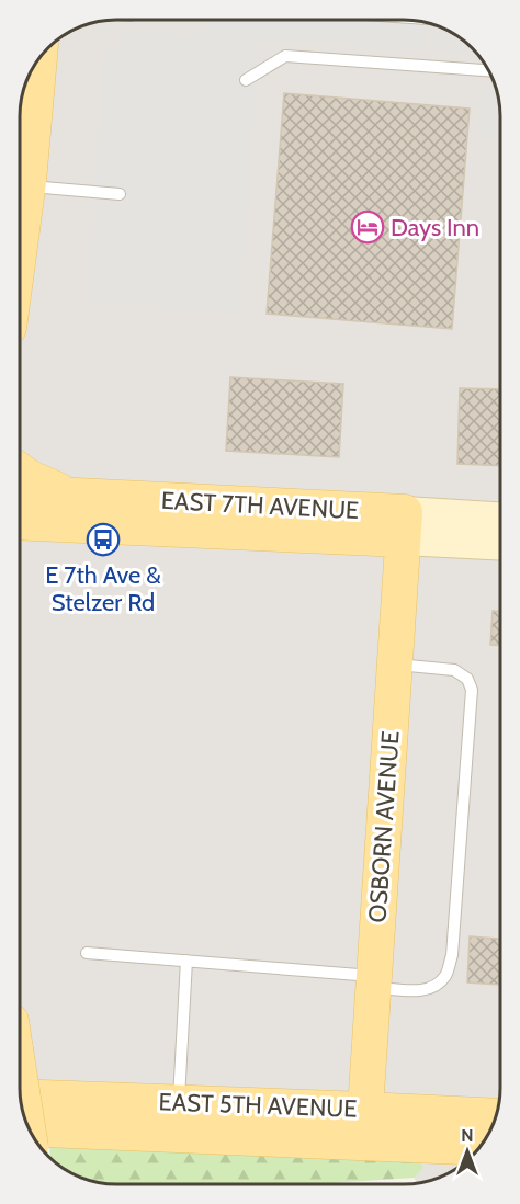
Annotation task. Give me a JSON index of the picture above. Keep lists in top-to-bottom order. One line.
{"streets":{"main road":["EAST 7TH AVENUE","OSBORN AVENUE","EAST 5TH AVENUE"]},"crossings":[["EAST 7TH AVENUE","OSBORN AVENUE"],["OSBORN AVENUE","EAST 5TH AVENUE"]],"places":{"hotel":["Days Inn"],"bus stop":["E 7th Ave & Stelzer Rd"]},"north":"top"}
